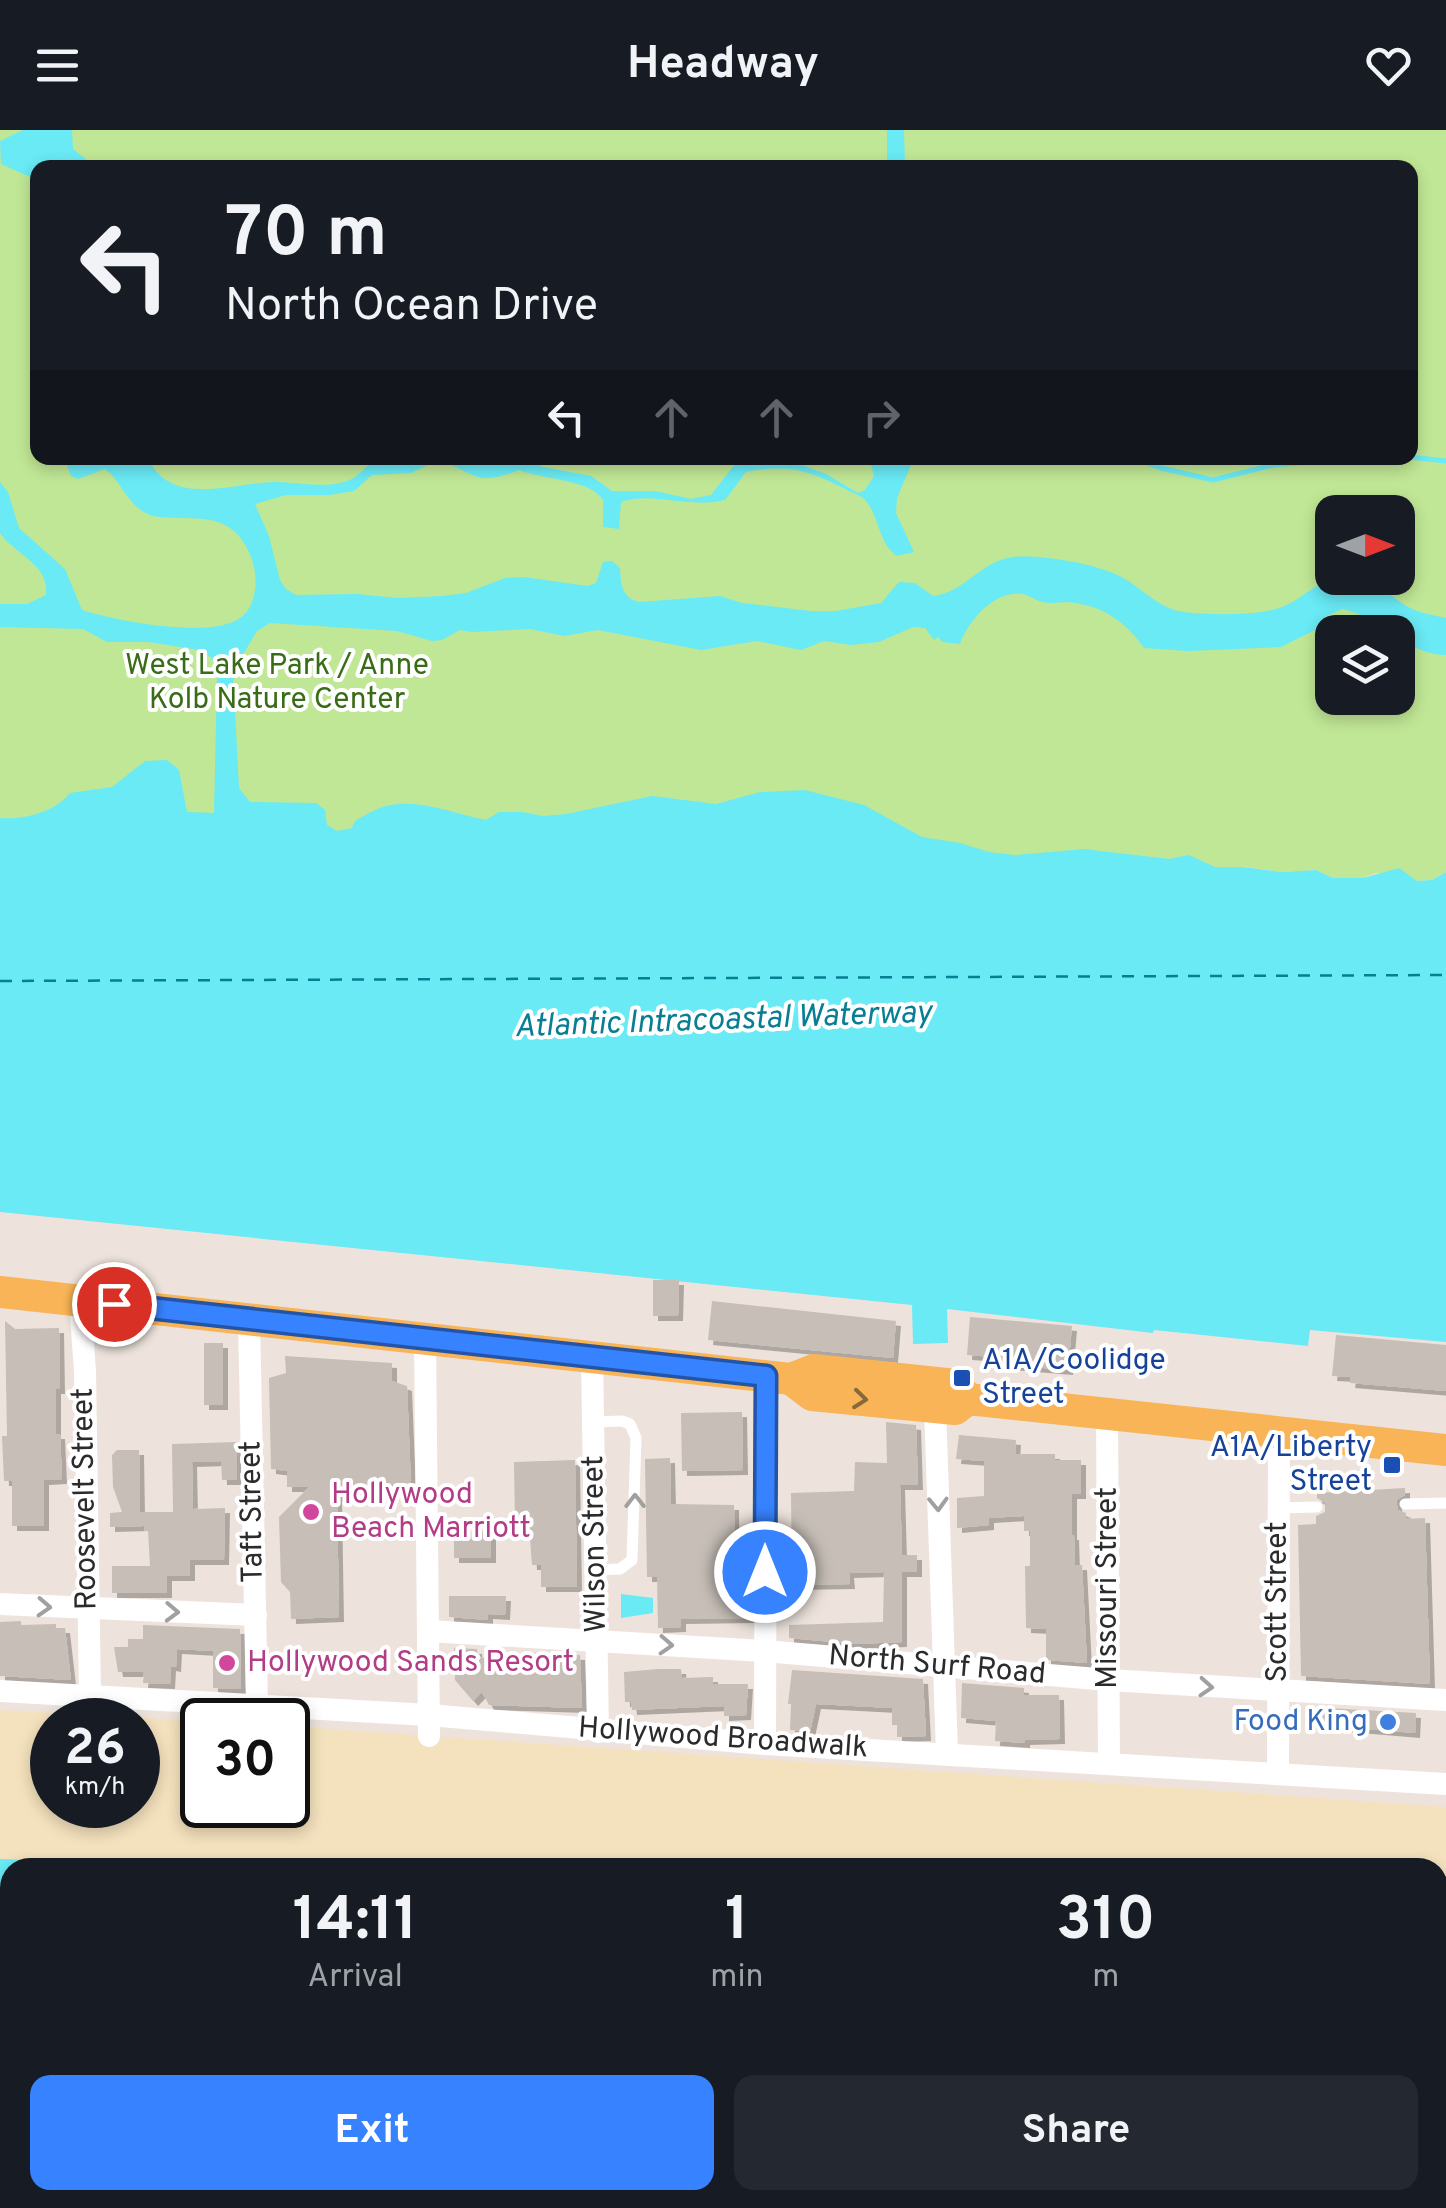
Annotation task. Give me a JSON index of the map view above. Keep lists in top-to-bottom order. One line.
{"streets":{"street":["Roosevelt Street","Taft Street","Wilson Street","Missouri Street","Scott Street","North Surf Road","Hollywood Broadwalk"]},"crossings":[["Roosevelt Street","Hollywood Broadwalk"],["Wilson Street","North Surf Road"],["Wilson Street","Hollywood Broadwalk"],["Missouri Street","North Surf Road"],["Missouri Street","Hollywood Broadwalk"],["Scott Street","North Surf Road"],["Scott Street","Hollywood Broadwalk"]],"water":["Atlantic Intracoastal Waterway"],"parks":["West Lake Park / Anne Kolb Nature Center"],"places":{"transit":["A1A/Coolidge Street","A1A/Liberty Street"],"other":["Hollywood Beach Marriott","Hollywood Sands Resort","Food King"]},"north":"right","page":{"header":"Headway","turn":["70 m","North Ocean Drive"],"speed":"26 km/h","limit":"30","eta":["14:11","Arrival","1","min","310","m"],"buttons":["Exit","Share"]}}
